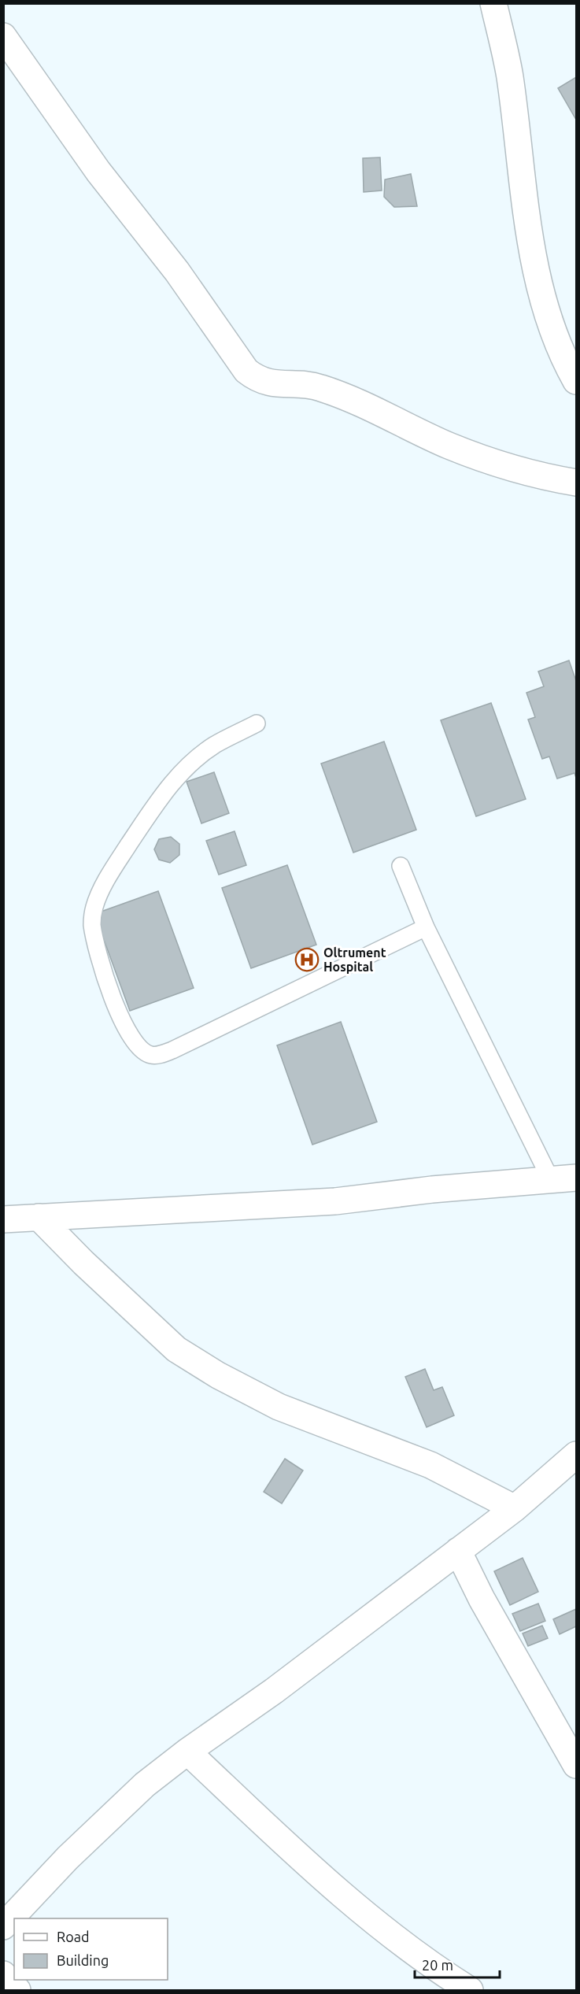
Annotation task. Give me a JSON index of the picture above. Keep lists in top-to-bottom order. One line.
{"places":{"hospital":["Oltrument Hospital"]},"legend":["Road","Building"],"scale_bar":"20 m"}
